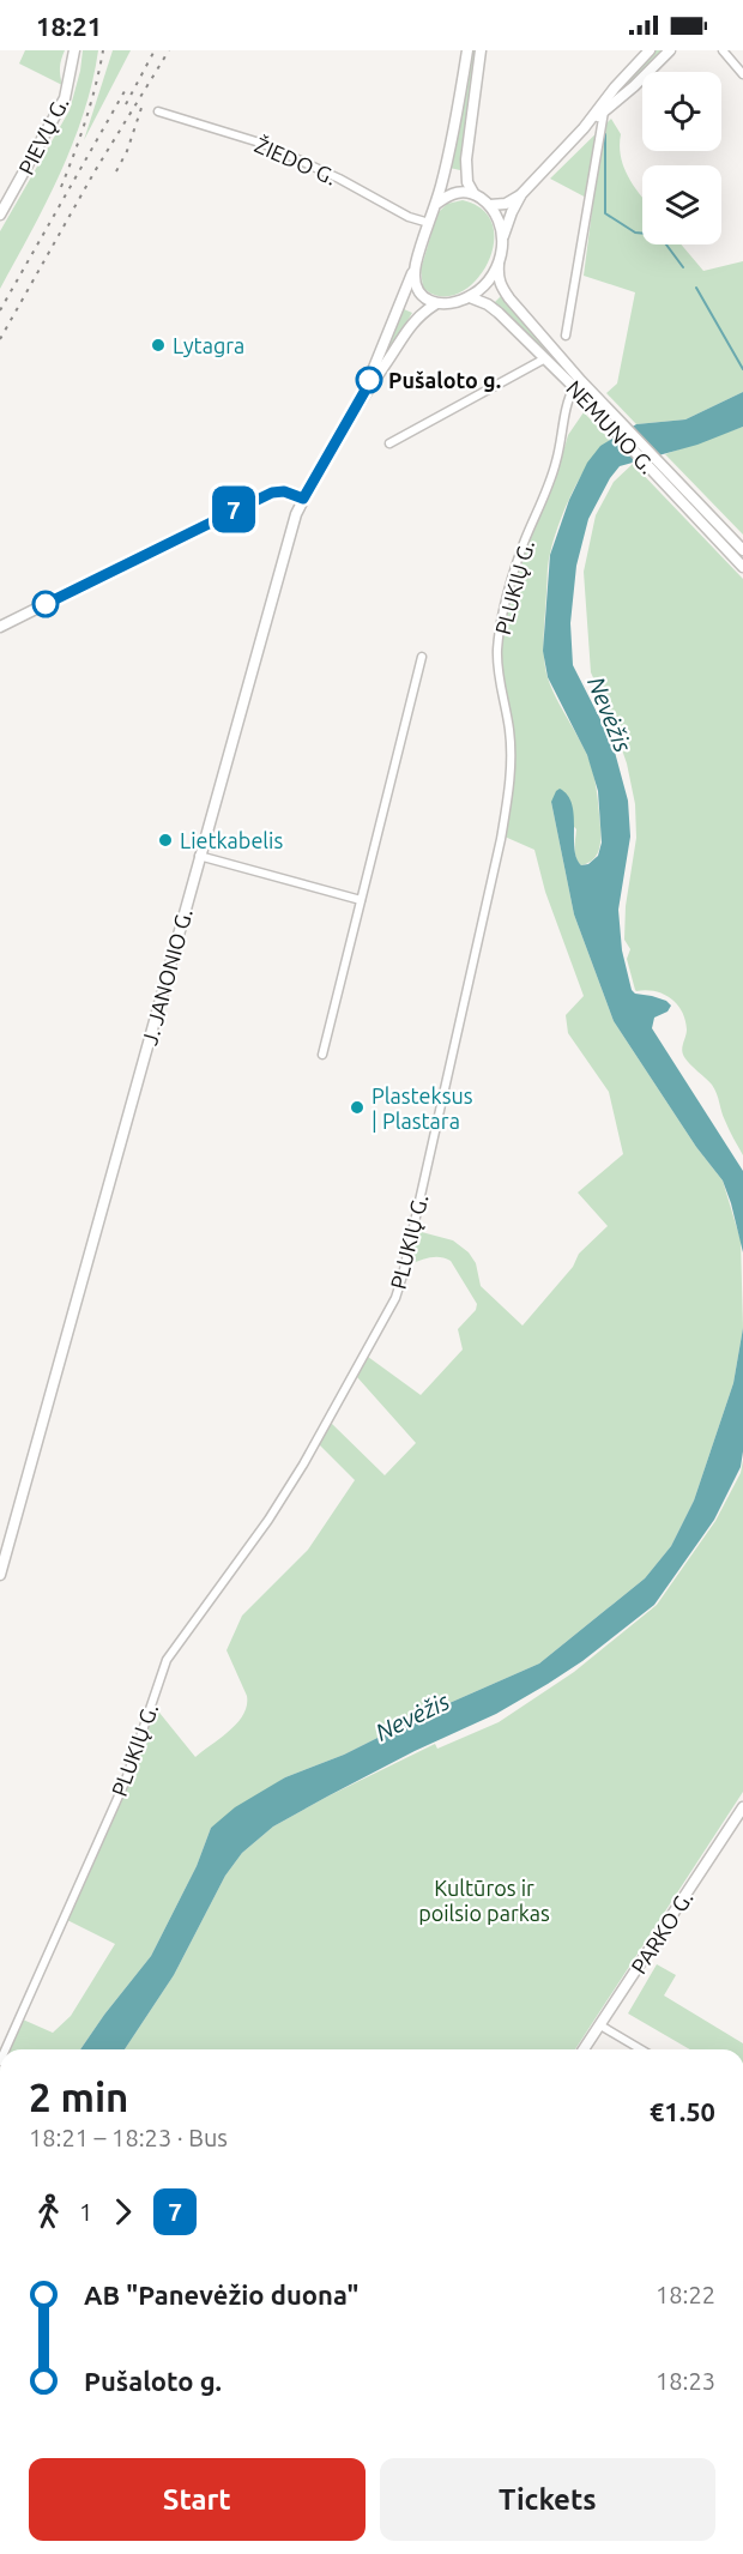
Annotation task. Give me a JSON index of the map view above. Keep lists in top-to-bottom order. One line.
{"streets":{"main road":["PIEVŲ G.","NEMUNO G.","J. JANONIO G.","PARKO G."],"street":["ŽIEDO G.","PLUKIŲ G."]},"crossings":[["ŽIEDO G.","NEMUNO G."],["ŽIEDO G.","J. JANONIO G."],["NEMUNO G.","PLUKIŲ G."],["NEMUNO G.","J. JANONIO G."]],"water":["Nevėžis"],"parks":["Kultūros ir poilsio parkas"],"places":["Lytagra","Pušaloto g.","Lietkabelis","Plasteksus | Plastara"],"lines":["bus line 7"],"page":{"status":"18:21","on_map":"7","heading":["2 min","18:21 – 18:23 · Bus","€1.50"],"legs":["1","7"],"list":[{"name":"AB \"Panevėžio duona\"","value":"18:22"},{"name":"Pušaloto g.","value":"18:23"}],"buttons":["Start","Tickets"]}}
